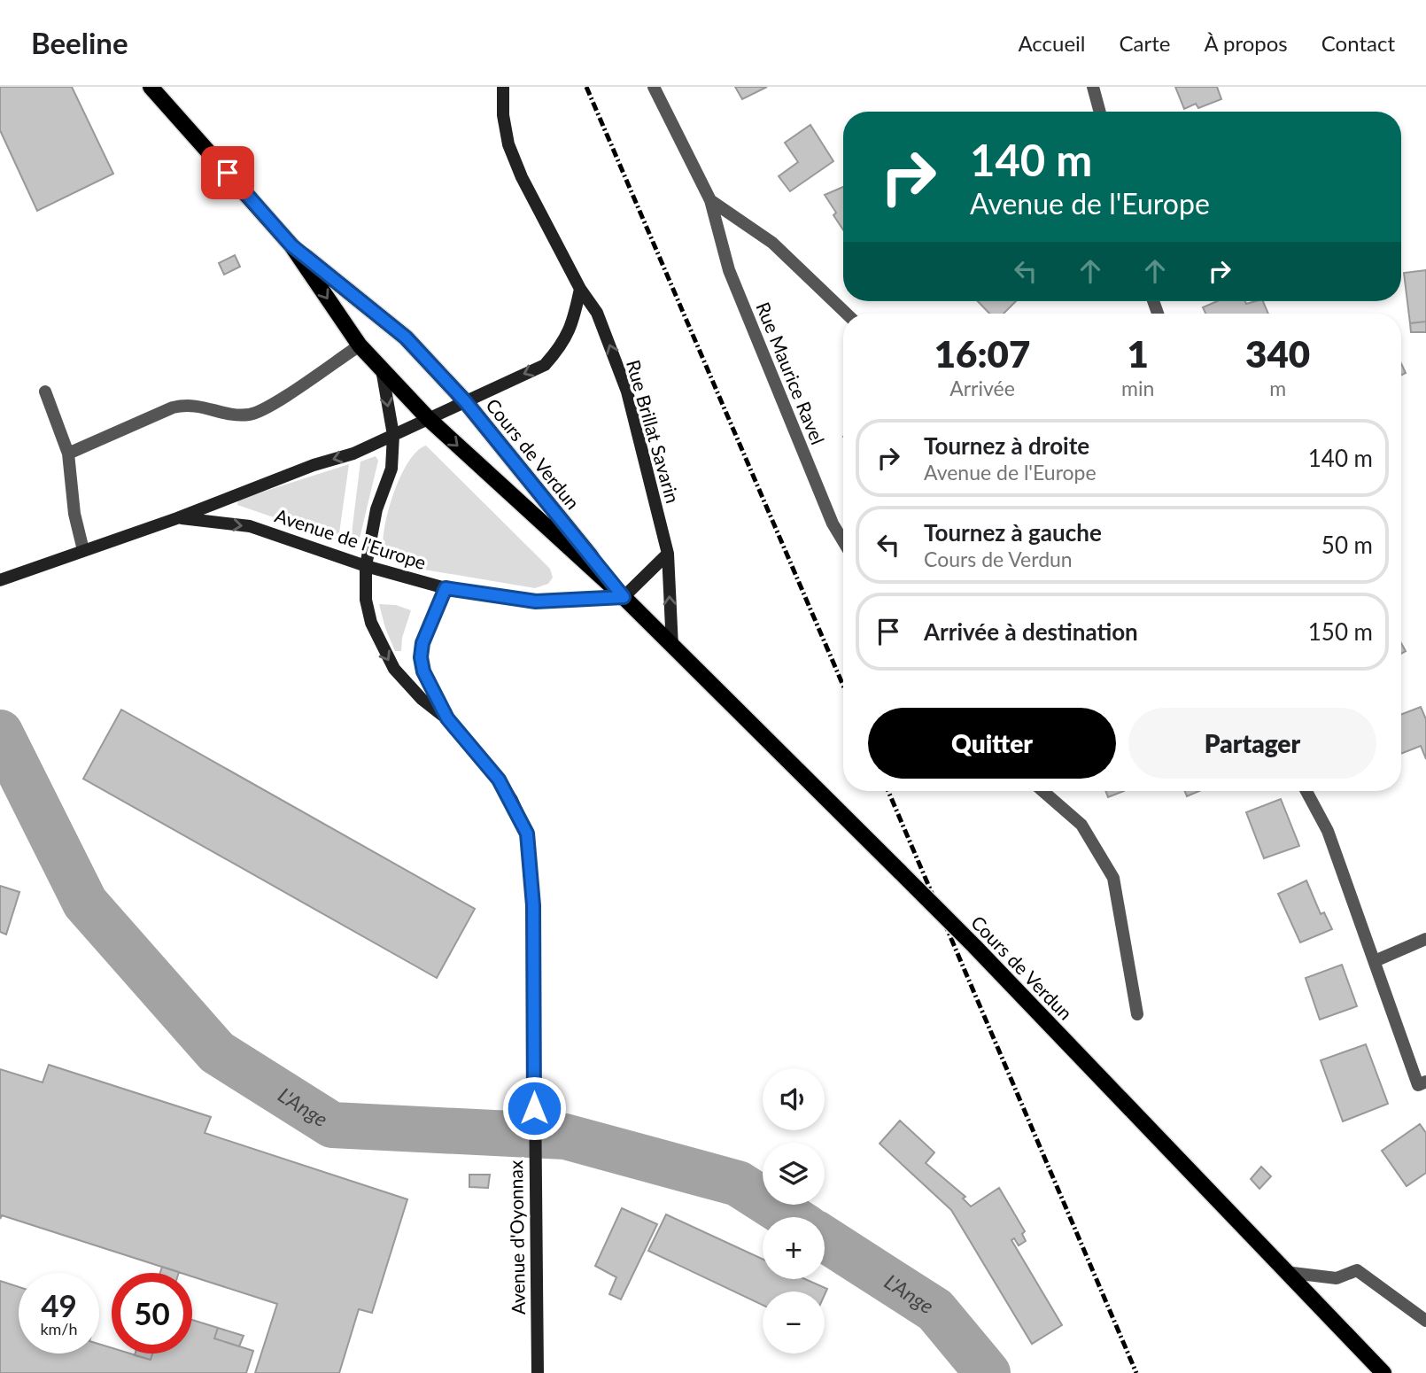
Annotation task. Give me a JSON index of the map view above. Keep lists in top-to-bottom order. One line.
{"streets":{"main road":["Rue Brillat Savarin","Cours de Verdun","Avenue de l'Europe","Avenue d'Oyonnax"],"street":["Rue Maurice Ravel"]},"crossings":[["Rue Brillat Savarin","Cours de Verdun"],["Cours de Verdun","Avenue de l'Europe"],["Avenue de l'Europe","Avenue d'Oyonnax"]],"one_way":["Rue Brillat Savarin"],"water":["L'Ange"],"page":{"header":"Beeline","nav":["Accueil","Carte","À propos","Contact"],"turn":["140 m","Avenue de l'Europe"],"eta":["16:07","Arrivée","1","min","340","m"],"list":[{"name":"Tournez à droite","note":"Avenue de l'Europe","value":"140 m"},{"name":"Tournez à gauche","note":"Cours de Verdun","value":"50 m"},{"name":"Arrivée à destination","value":"150 m"}],"buttons":["Quitter","Partager"],"map_buttons":["+","−"],"speed":"49 km/h","limit":"50"}}
